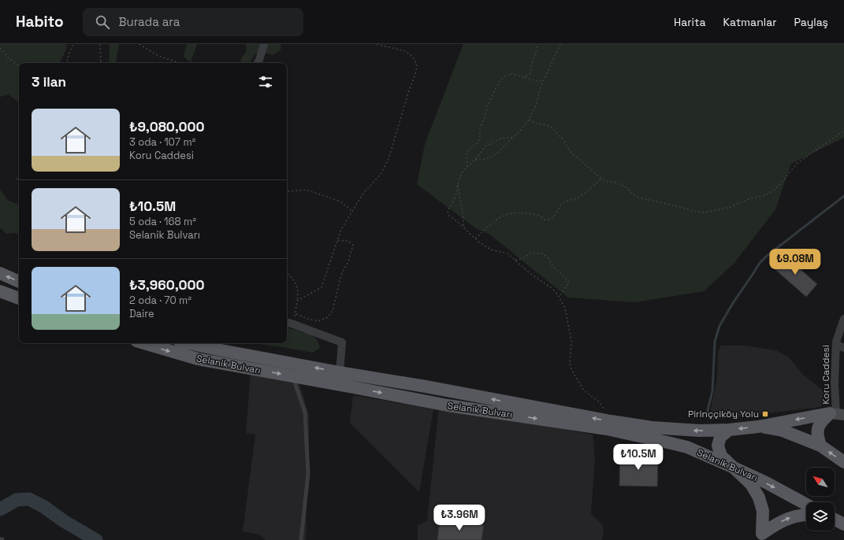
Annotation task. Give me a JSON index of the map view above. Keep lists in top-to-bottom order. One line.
{"streets":{"main road":["Selanik Bulvarı"],"street":["Koru Caddesi"]},"places":{"transit":["Pirinççiköy Yolu"]},"north":"top left","page":{"header":"Habito","search":"Burada ara","nav":["Harita","Katmanlar","Paylaş"],"heading":"3 ilan","list":[{"name":"₺9,080,000","note":"3 oda · 107 m² · Koru Caddesi"},{"name":"₺10.5M","note":"5 oda · 168 m² · Selanik Bulvarı"},{"name":"₺3,960,000","note":"2 oda · 70 m² · Daire"}],"price":["₺9.08M","₺10.5M","₺3.96M"]}}
